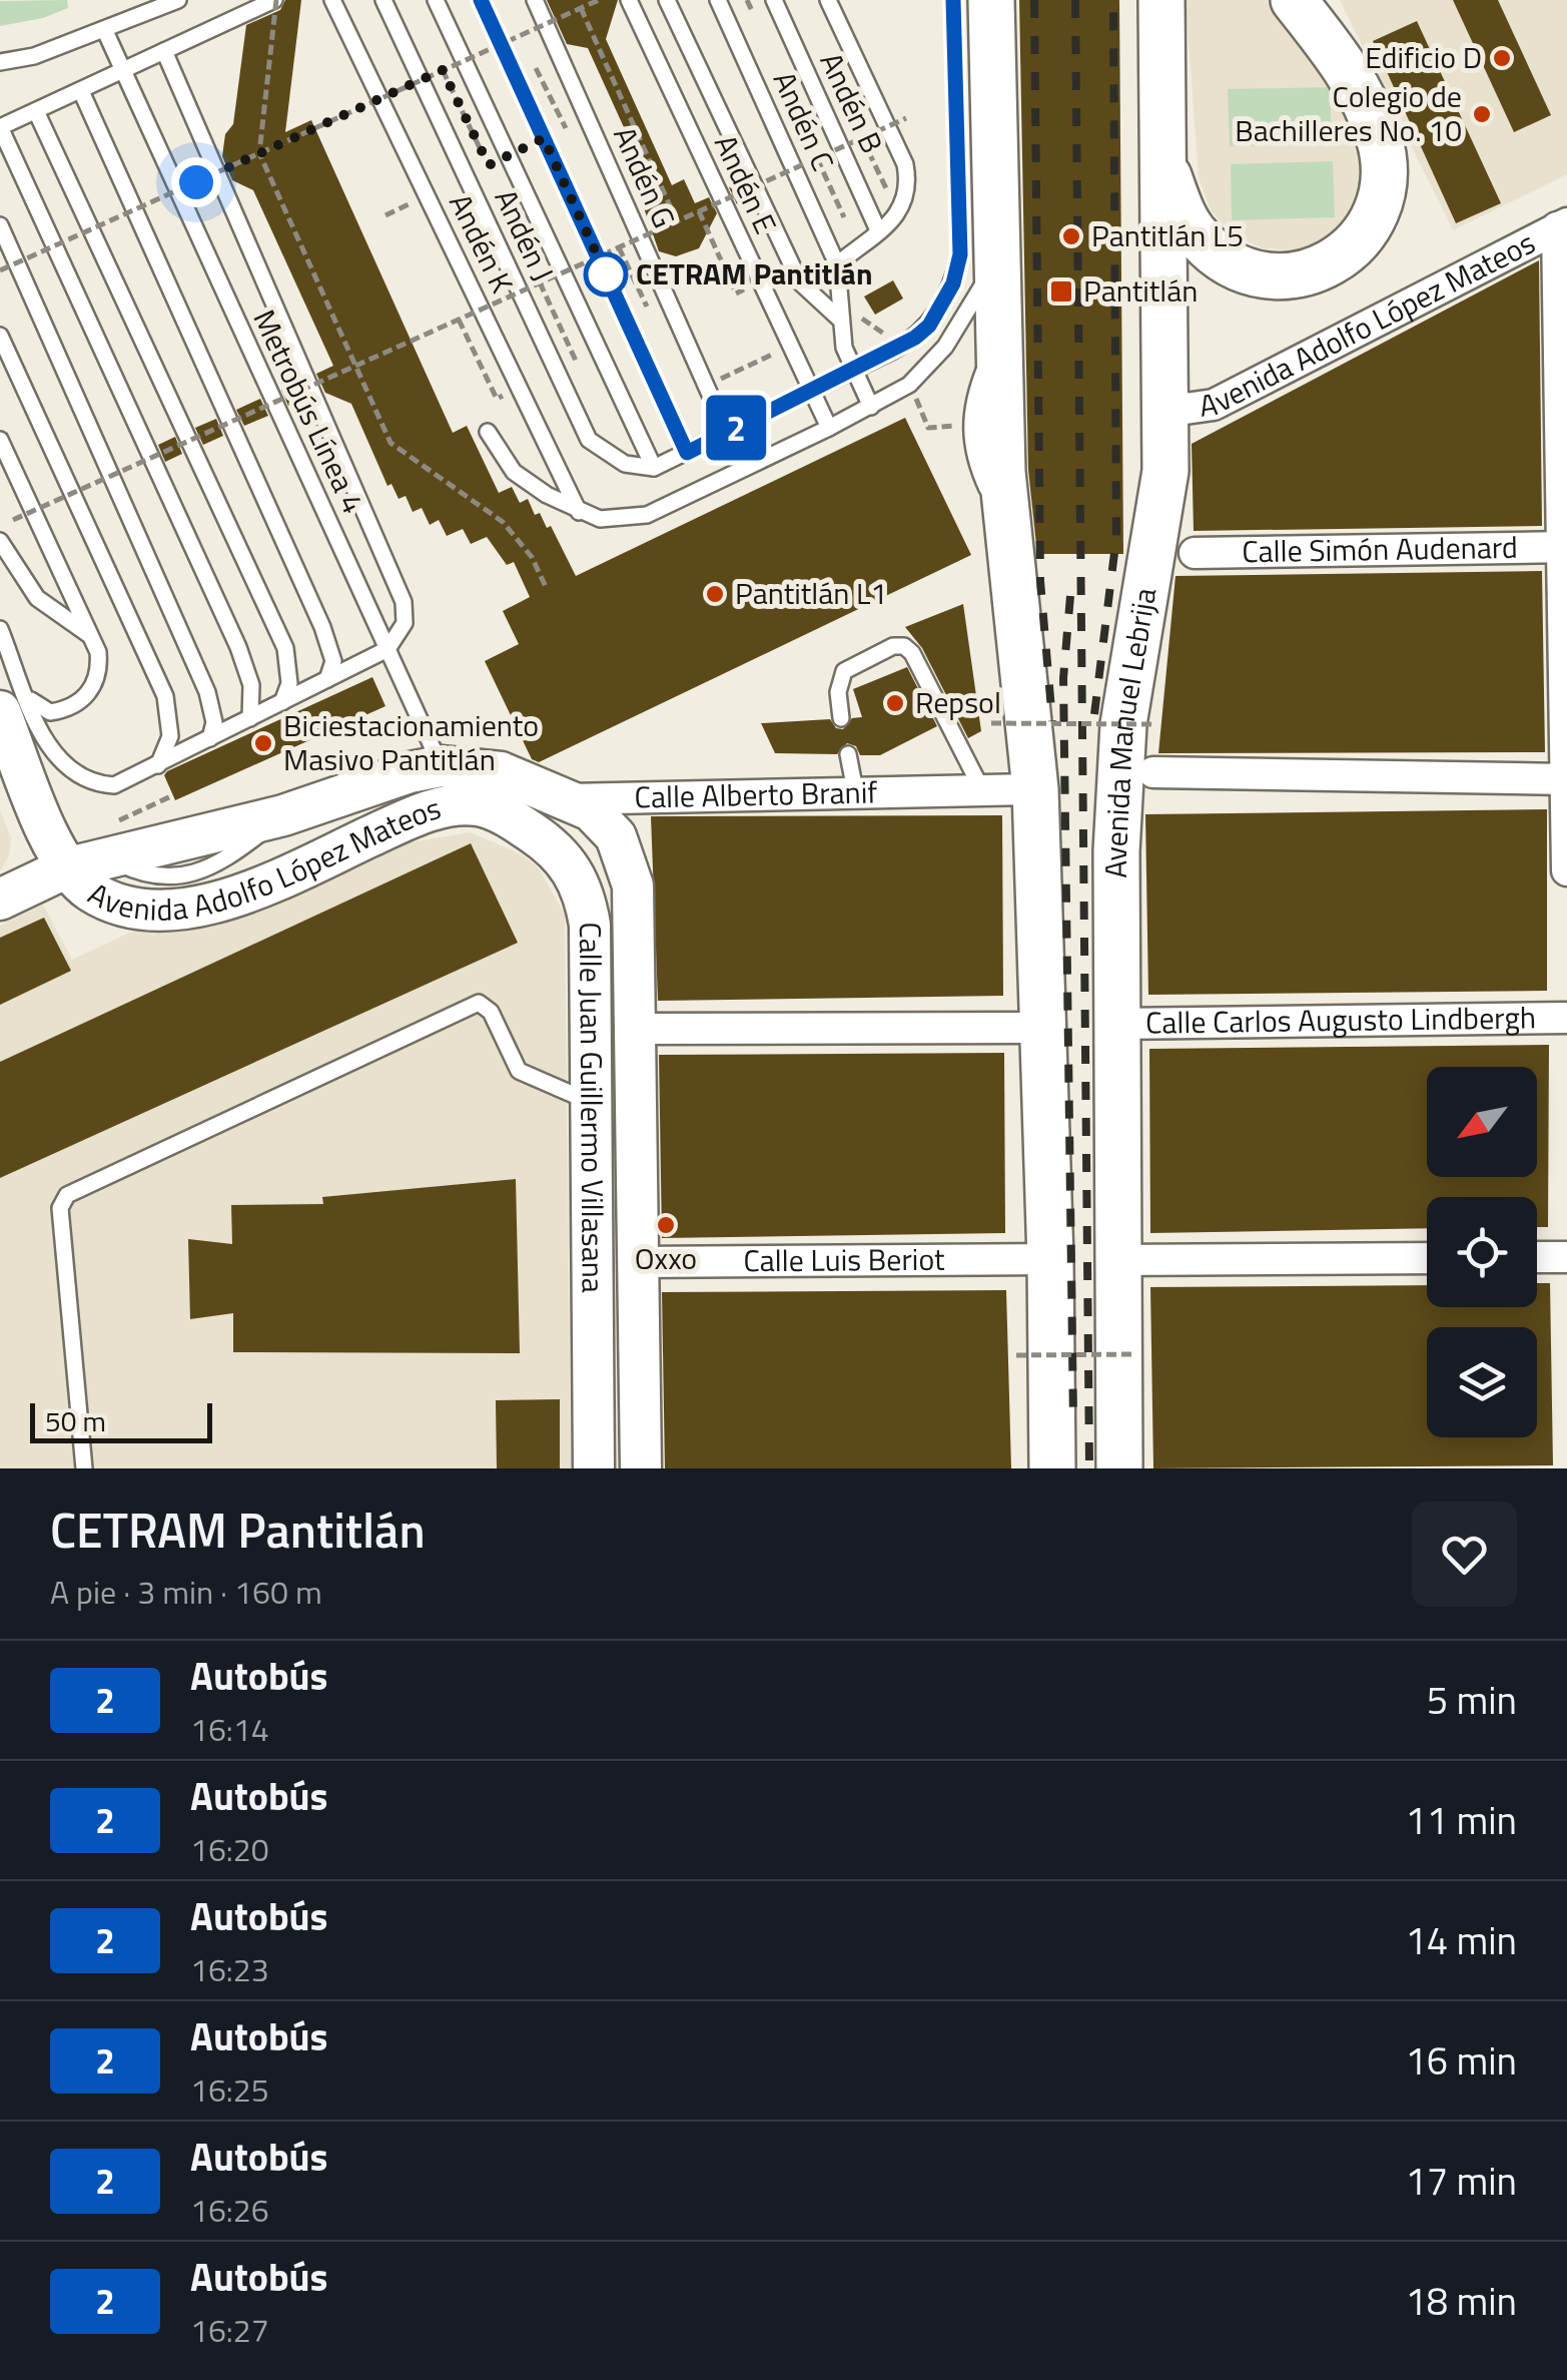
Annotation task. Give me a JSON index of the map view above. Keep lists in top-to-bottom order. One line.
{"streets":{"main road":["Avenida Manuel Lebrija"],"street":["Avenida Adolfo López Mateos","Calle Simón Audenard","Calle Alberto Branif","Calle Carlos Augusto Lindbergh","Calle Juan Guillermo Villasana","Calle Luis Beriot"],"lane":["Andén B","Andén C","Andén G","Andén E","Andén J","Andén K","Metrobús Línea 4"]},"crossings":[["Avenida Adolfo López Mateos","Metrobús Línea 4"],["Avenida Adolfo López Mateos","Avenida Manuel Lebrija"],["Avenida Adolfo López Mateos","Calle Alberto Branif"],["Avenida Adolfo López Mateos","Calle Juan Guillermo Villasana"],["Metrobús Línea 4","Calle Alberto Branif"],["Metrobús Línea 4","Calle Juan Guillermo Villasana"],["Avenida Manuel Lebrija","Calle Carlos Augusto Lindbergh"],["Calle Alberto Branif","Calle Juan Guillermo Villasana"],["Calle Juan Guillermo Villasana","Calle Luis Beriot"]],"places":{"other":["Edificio D","Colegio de Bachilleres No. 10","Pantitlán L5","CETRAM Pantitlán","Pantitlán L1","Repsol","Biciestacionamiento Masivo Pantitlán","Oxxo"],"transit":["Pantitlán"]},"lines":["bus line 2"],"scale_bar":"50 m","north":"bottom left","page":{"on_map":"2","scale":"50 m","heading":["CETRAM Pantitlán","A pie · 3 min · 160 m"],"list":[{"mark":"2","name":"Autobús","note":"16:14","value":"5 min"},{"mark":"2","name":"Autobús","note":"16:20","value":"11 min"},{"mark":"2","name":"Autobús","note":"16:23","value":"14 min"},{"mark":"2","name":"Autobús","note":"16:25","value":"16 min"},{"mark":"2","name":"Autobús","note":"16:26","value":"17 min"},{"mark":"2","name":"Autobús","note":"16:27","value":"18 min"}]}}
